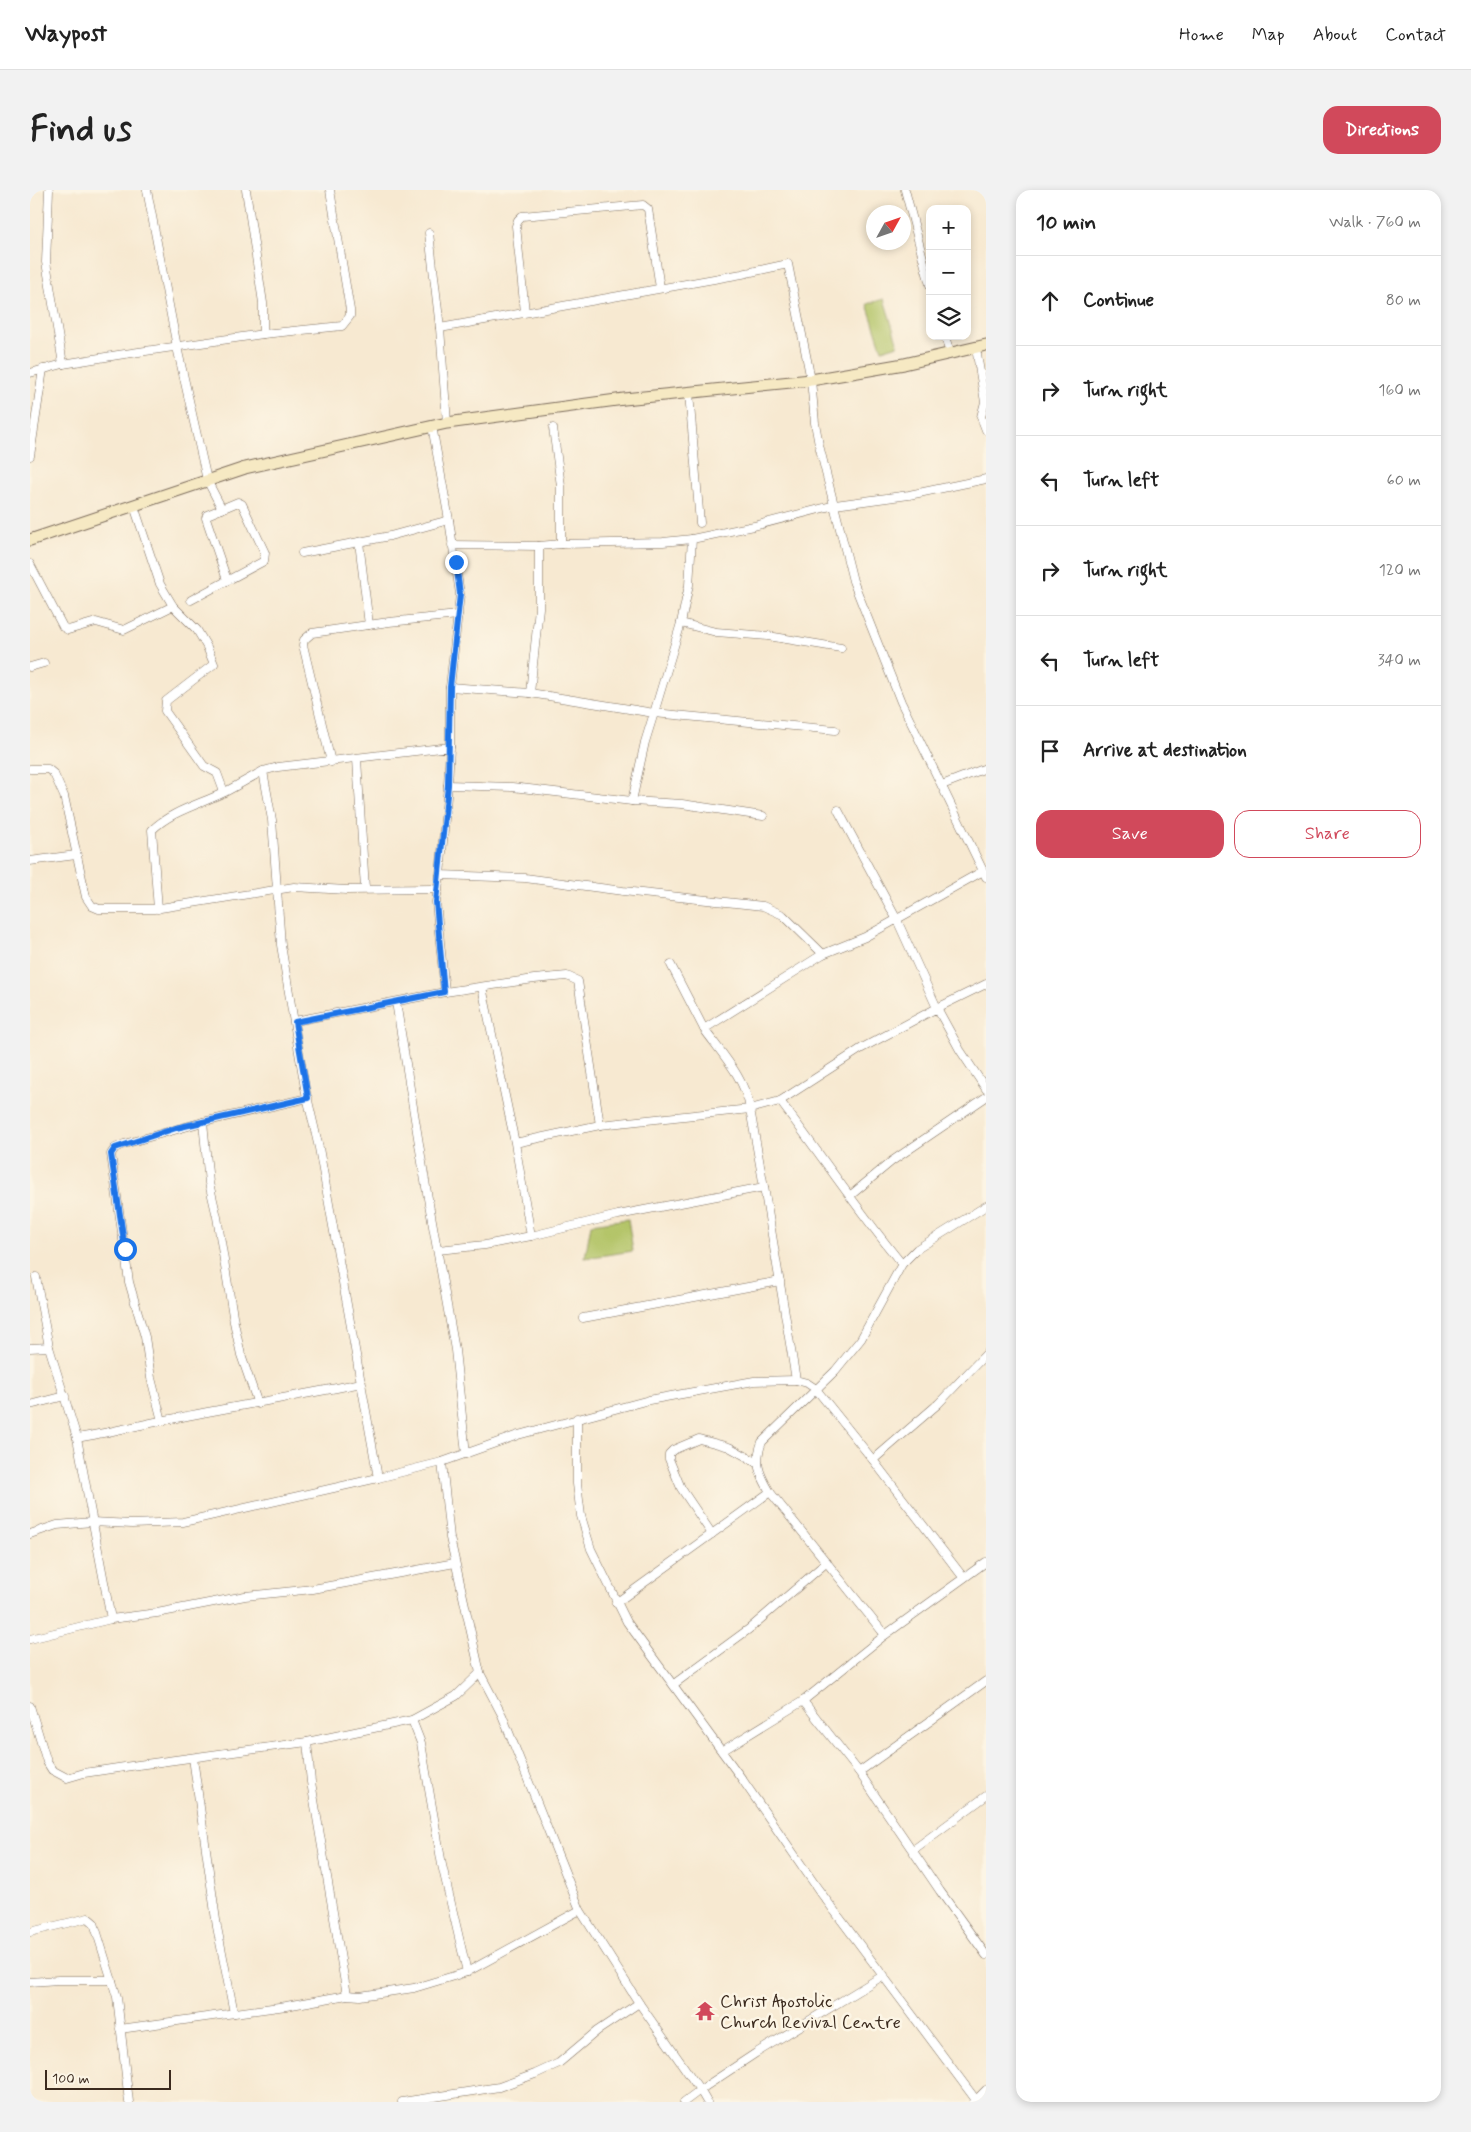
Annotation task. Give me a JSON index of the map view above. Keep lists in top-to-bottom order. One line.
{"places":{"temple":["Christ Apostolic Church Revival Centre"]},"scale_bar":"100 m","north":"top right","page":{"header":"Waypost","nav":["Home","Map","About","Contact"],"buttons":["Directions",["Save","Share"]],"title":"Find us","heading":["10 min","Walk · 760 m"],"map_buttons":["+","−"],"list":[["Continue","80 m"],["Turn right","160 m"],["Turn left","60 m"],["Turn right","120 m"],["Turn left","340 m"],"Arrive at destination"],"scale":"100 m"}}
